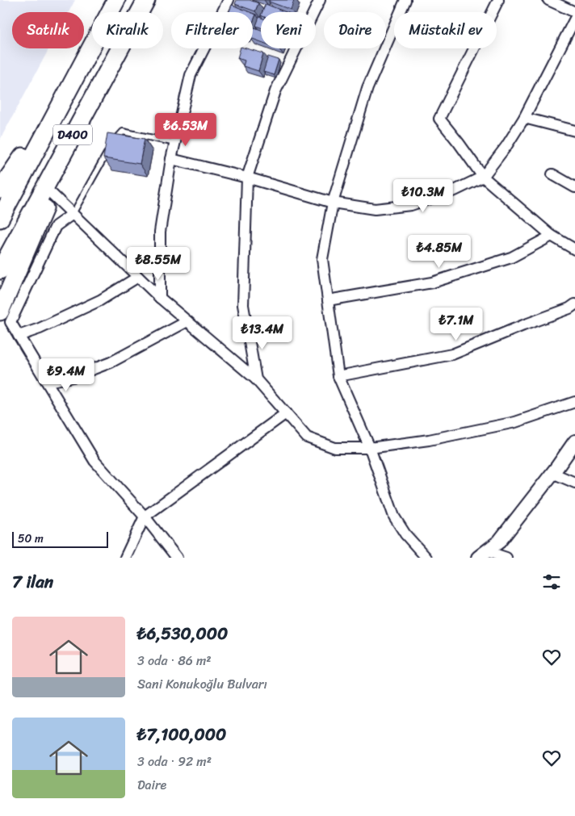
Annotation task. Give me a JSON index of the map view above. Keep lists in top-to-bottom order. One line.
{"streets":{"highway":["D400"]},"scale_bar":"50 m","page":{"chip":["Satılık","Kiralık","Filtreler","Yeni","Daire","Müstakil ev"],"price":["₺6.53M","₺10.3M","₺4.85M","₺8.55M","₺7.1M","₺13.4M","₺9.4M"],"scale":"50 m","heading":"7 ilan","list":[{"name":"₺6,530,000","note":"3 oda · 86 m² · Sani Konukoğlu Bulvarı"},{"name":"₺7,100,000","note":"3 oda · 92 m² · Daire"}]}}
